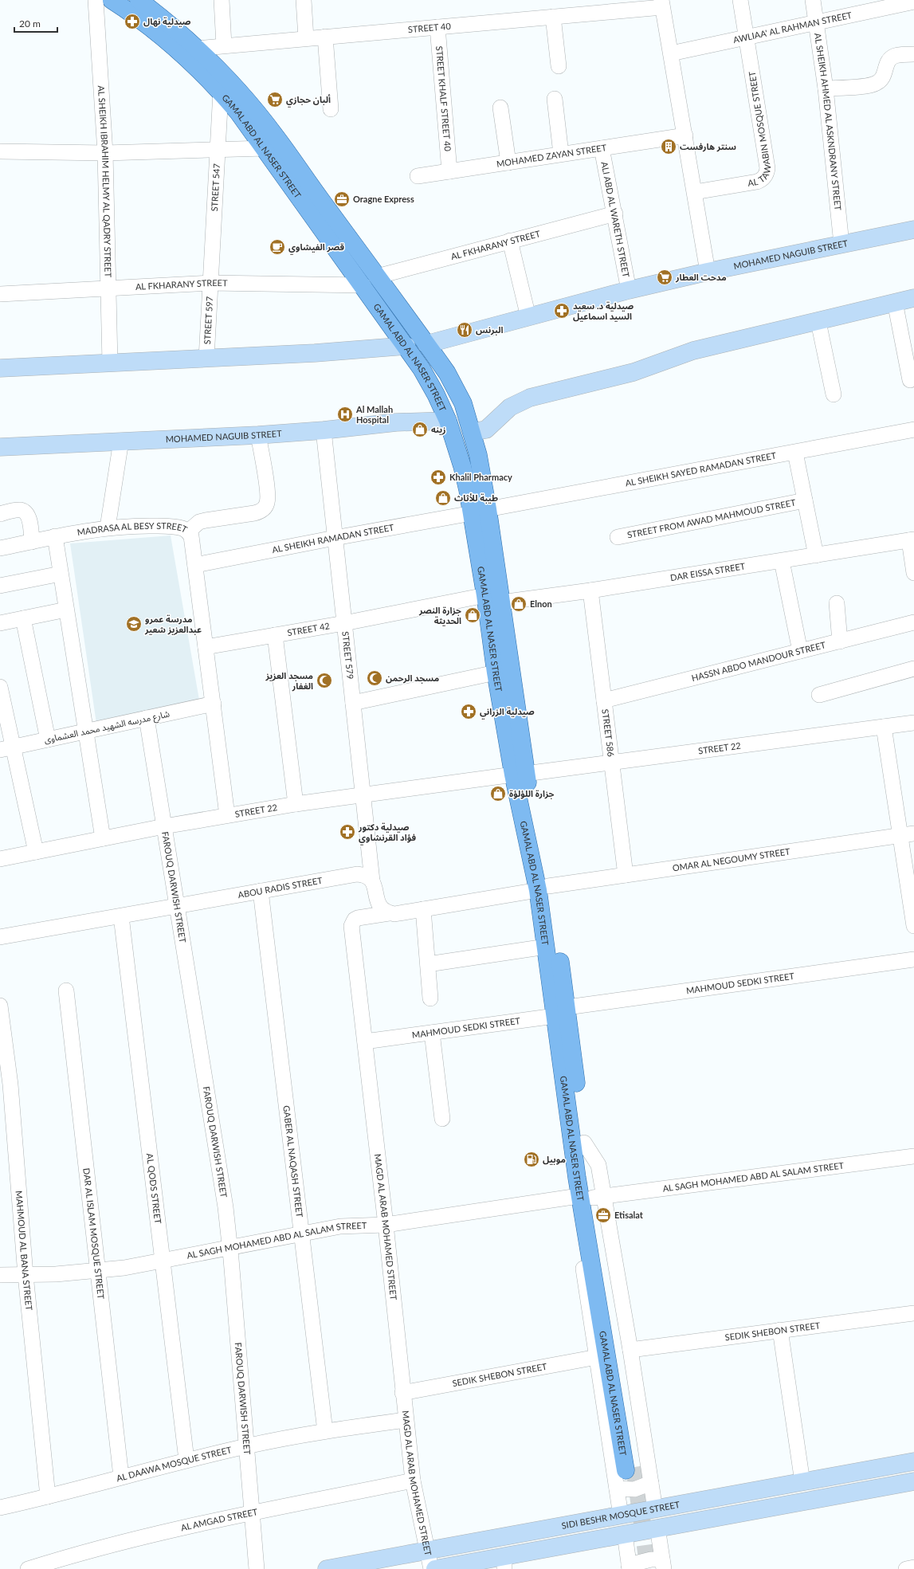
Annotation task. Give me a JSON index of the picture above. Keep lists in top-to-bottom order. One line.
{"streets":{"main road":["GAMAL ABD AL NASER STREET"],"street":["STREET 40","AWLIAA' AL RAHMAN STREET","STREET KHALF STREET 40","AL SHEIKH AHMED AL ASKNDRANY STREET","AL TAWABIN MOSQUE STREET","MOHAMED ZAYAN STREET","AL SHEIKH IBRAHIM HELMY AL QADRY STREET","STREET 547","ALI ABD AL WARETH STREET","AL FKHARANY STREET","MOHAMED NAGUIB STREET","STREET 597","AL SHEIKH SAYED RAMADAN STREET","STREET FROM AWAD MAHMOUD STREET","MADRASA AL BESY STREET","AL SHEIKH RAMADAN STREET","DAR EISSA STREET","STREET 42","STREET 579","HASSN ABDO MANDOUR STREET","شارع مدرسه الشهيد محمد العشماوى","STREET 586","STREET 22","OMAR AL NEGOUMY STREET","FAROUQ DARWISH STREET","ABOU RADIS STREET","MAHMOUD SEDKI STREET","GABER AL NAQASH STREET","AL SAGH MOHAMED ABD AL SALAM STREET","AL QODS STREET","MAGD AL ARAB MOHAMED STREET","DAR AL ISLAM MOSQUE STREET","MAHMOUD AL BANA STREET","SEDIK SHEBON STREET","AL DAAWA MOSQUE STREET","SIDI BESHR MOSQUE STREET","AL AMGAD STREET"]},"crossings":[["STREET 40","STREET KHALF STREET 40"],["STREET 40","GAMAL ABD AL NASER STREET"],["AWLIAA' AL RAHMAN STREET","AL SHEIKH AHMED AL ASKNDRANY STREET"],["AWLIAA' AL RAHMAN STREET","AL TAWABIN MOSQUE STREET"],["STREET KHALF STREET 40","MOHAMED ZAYAN STREET"],["AL SHEIKH AHMED AL ASKNDRANY STREET","MOHAMED NAGUIB STREET"],["GAMAL ABD AL NASER STREET","STREET 547"],["GAMAL ABD AL NASER STREET","AL FKHARANY STREET"],["GAMAL ABD AL NASER STREET","MOHAMED NAGUIB STREET"],["GAMAL ABD AL NASER STREET","AL SHEIKH SAYED RAMADAN STREET"],["GAMAL ABD AL NASER STREET","AL SHEIKH RAMADAN STREET"],["GAMAL ABD AL NASER STREET","DAR EISSA STREET"],["GAMAL ABD AL NASER STREET","STREET 42"],["GAMAL ABD AL NASER STREET","STREET 22"],["GAMAL ABD AL NASER STREET","OMAR AL NEGOUMY STREET"],["GAMAL ABD AL NASER STREET","MAHMOUD SEDKI STREET"],["GAMAL ABD AL NASER STREET","AL SAGH MOHAMED ABD AL SALAM STREET"],["MOHAMED ZAYAN STREET","ALI ABD AL WARETH STREET"],["AL SHEIKH IBRAHIM HELMY AL QADRY STREET","AL FKHARANY STREET"],["STREET 547","AL FKHARANY STREET"],["STREET 547","STREET 597"],["ALI ABD AL WARETH STREET","AL FKHARANY STREET"],["ALI ABD AL WARETH STREET","MOHAMED NAGUIB STREET"],["AL FKHARANY STREET","STREET 597"],["MOHAMED NAGUIB STREET","STREET 579"],["AL SHEIKH SAYED RAMADAN STREET","AL SHEIKH RAMADAN STREET"],["MADRASA AL BESY STREET","AL SHEIKH RAMADAN STREET"],["MADRASA AL BESY STREET","STREET 42"],["MADRASA AL BESY STREET","شارع مدرسه الشهيد محمد العشماوى"],["MADRASA AL BESY STREET","STREET 22"],["AL SHEIKH RAMADAN STREET","STREET 579"],["DAR EISSA STREET","STREET 586"],["STREET 42","STREET 579"],["STREET 579","STREET 22"],["STREET 579","ABOU RADIS STREET"],["HASSN ABDO MANDOUR STREET","STREET 586"],["شارع مدرسه الشهيد محمد العشماوى","FAROUQ DARWISH STREET"],["STREET 586","STREET 22"],["STREET 586","OMAR AL NEGOUMY STREET"],["STREET 22","FAROUQ DARWISH STREET"],["FAROUQ DARWISH STREET","ABOU RADIS STREET"],["FAROUQ DARWISH STREET","AL SAGH MOHAMED ABD AL SALAM STREET"],["FAROUQ DARWISH STREET","AL DAAWA MOSQUE STREET"],["FAROUQ DARWISH STREET","AL AMGAD STREET"],["ABOU RADIS STREET","GABER AL NAQASH STREET"],["ABOU RADIS STREET","AL QODS STREET"],["MAHMOUD SEDKI STREET","MAGD AL ARAB MOHAMED STREET"],["GABER AL NAQASH STREET","AL SAGH MOHAMED ABD AL SALAM STREET"],["GABER AL NAQASH STREET","AL DAAWA MOSQUE STREET"],["AL SAGH MOHAMED ABD AL SALAM STREET","AL QODS STREET"],["AL SAGH MOHAMED ABD AL SALAM STREET","MAGD AL ARAB MOHAMED STREET"],["AL SAGH MOHAMED ABD AL SALAM STREET","DAR AL ISLAM MOSQUE STREET"],["AL SAGH MOHAMED ABD AL SALAM STREET","MAHMOUD AL BANA STREET"],["AL QODS STREET","AL DAAWA MOSQUE STREET"],["MAGD AL ARAB MOHAMED STREET","SEDIK SHEBON STREET"],["MAGD AL ARAB MOHAMED STREET","AL DAAWA MOSQUE STREET"],["MAGD AL ARAB MOHAMED STREET","SIDI BESHR MOSQUE STREET"],["MAGD AL ARAB MOHAMED STREET","AL AMGAD STREET"],["DAR AL ISLAM MOSQUE STREET","AL DAAWA MOSQUE STREET"],["MAHMOUD AL BANA STREET","AL DAAWA MOSQUE STREET"]],"places":{"pharmacy":["صيدلية نهال","صيدلية د. سعيد السيد اسماعيل","Khalil Pharmacy","صيدلية الزراني","صيدلية دكتور فؤاد القرنشاوي"],"supermarket":["ألبان حجازي","مدحت العطار"],"building":["سنتر هارفست"],"office":["Oragne Express","Etisalat"],"cafe":["قصر الفيشاوي"],"restaurant":["البرنس"],"hospital":["Al Mallah Hospital"],"shop":["زينه","طيبة للأثاث","Elnon","جزارة النصر الحديثة","جزارة اللؤلؤة"],"school or university":["مدرسة عمرو عبدالعزيز شعير"],"mosque":["مسجد الرحمن","مسجد العزيز الغفار"],"fuel station":["موبيل"]},"scale_bar":"20 m"}
